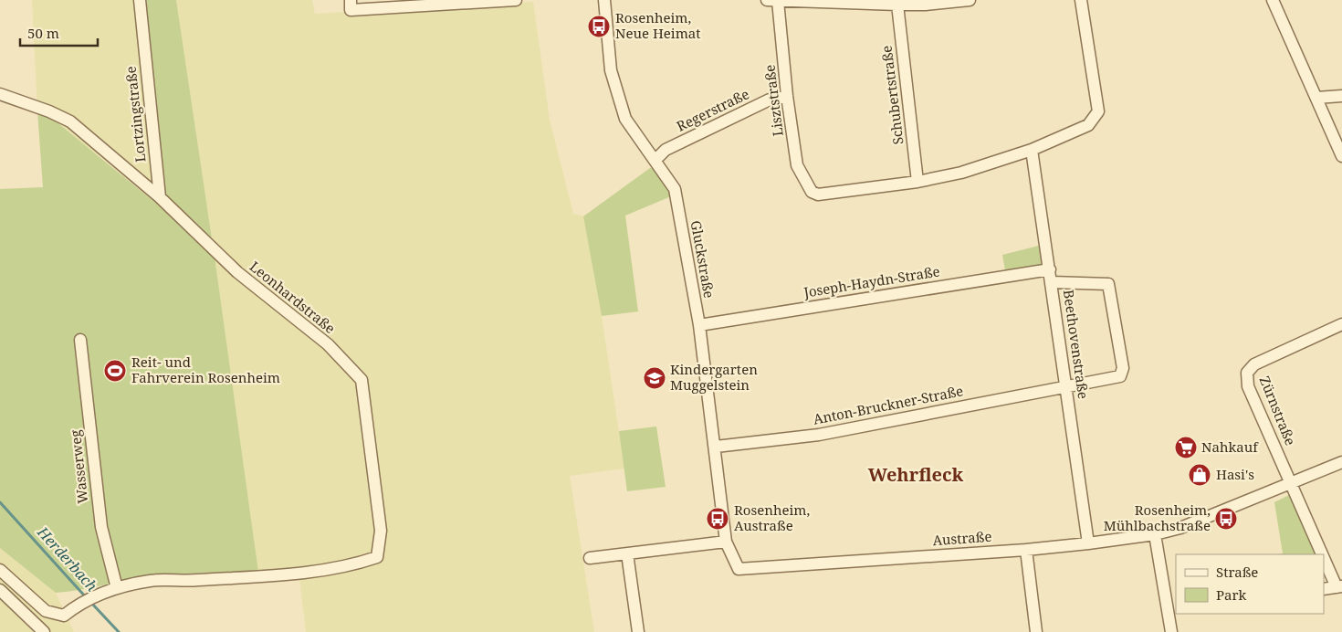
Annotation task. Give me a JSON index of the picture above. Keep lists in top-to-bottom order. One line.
{"streets":{"street":["Schubertstraße","Lisztstraße","Regerstraße","Lortzingstraße","Gluckstraße","Joseph-Haydn-Straße","Leonhardstraße","Beethovenstraße","Anton-Bruckner-Straße","Zürnstraße","Wasserweg","Austraße"]},"crossings":[["Schubertstraße","Lisztstraße"],["Lisztstraße","Regerstraße"],["Regerstraße","Gluckstraße"],["Lortzingstraße","Leonhardstraße"],["Gluckstraße","Joseph-Haydn-Straße"],["Gluckstraße","Anton-Bruckner-Straße"],["Gluckstraße","Austraße"],["Joseph-Haydn-Straße","Beethovenstraße"],["Leonhardstraße","Wasserweg"],["Beethovenstraße","Anton-Bruckner-Straße"],["Beethovenstraße","Austraße"],["Zürnstraße","Austraße"]],"districts":["Wehrfleck"],"water":["Herderbach"],"places":{"bus stop":["Rosenheim, Neue Heimat","Rosenheim, Austraße","Rosenheim, Mühlbachstraße"],"sports":["Reit- und Fahrverein Rosenheim"],"school or university":["Kindergarten Muggelstein"],"supermarket":["Nahkauf"],"shop":["Hasi's"]},"legend":["Straße","Park"],"scale_bar":"50 m"}
